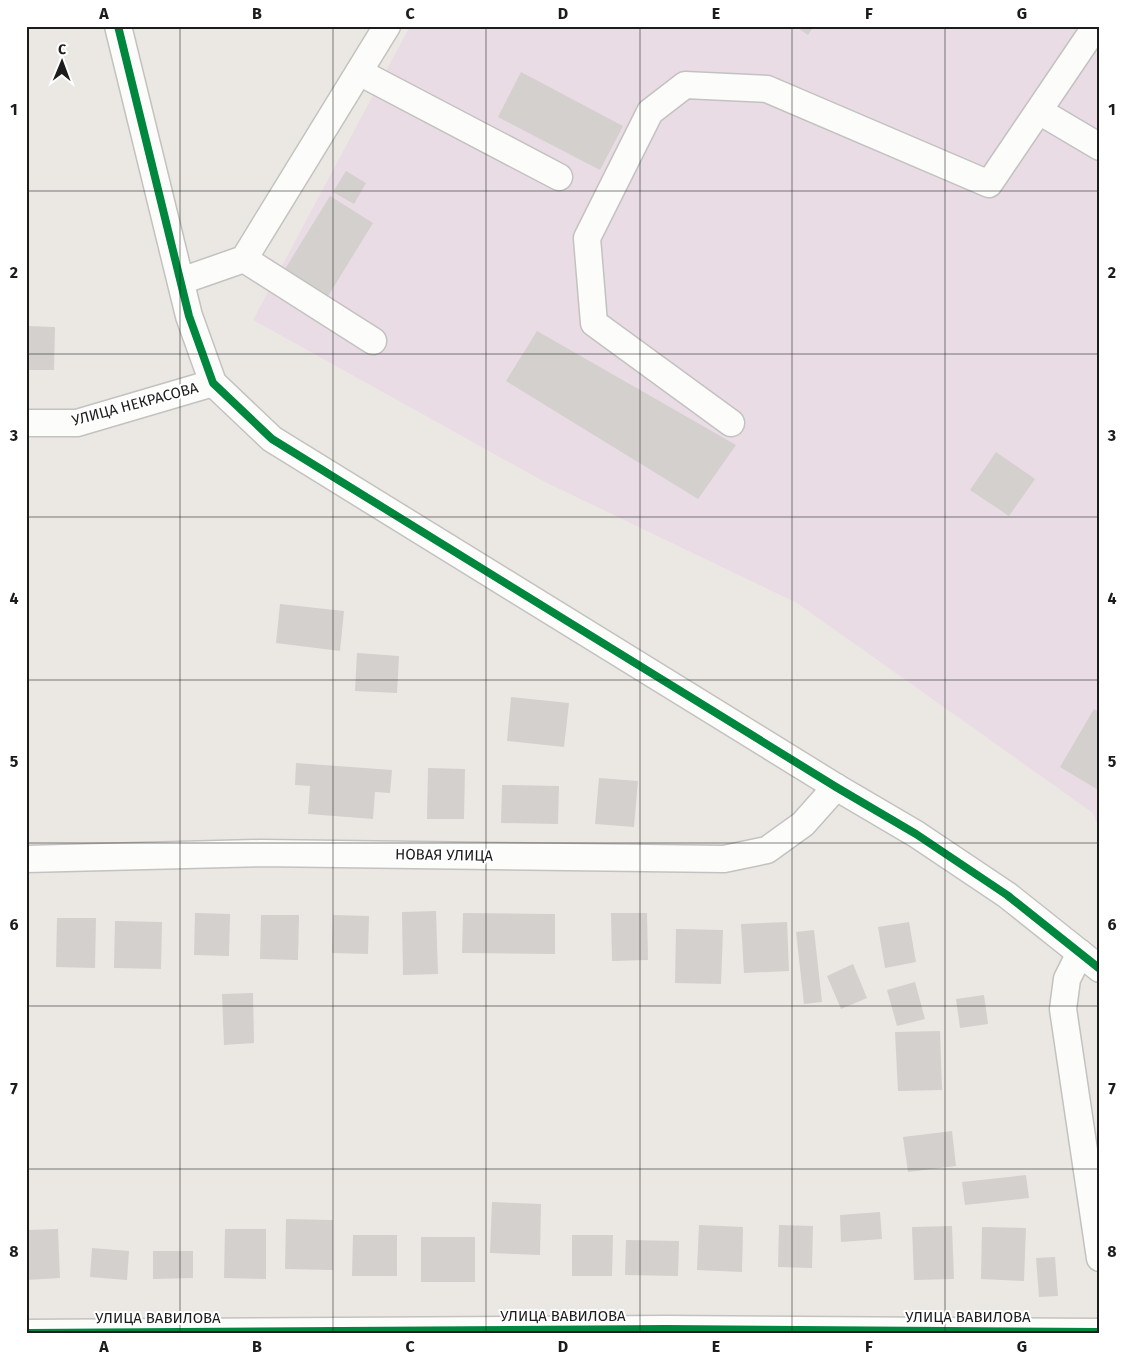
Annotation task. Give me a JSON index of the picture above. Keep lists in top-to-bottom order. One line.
{"streets":{"street":["УЛИЦА НЕКРАСОВА","НОВАЯ УЛИЦА","УЛИЦА ВАВИЛОВА"]},"north":"top","grid":{"columns":["A","B","C","D","E","F","G"],"rows":["1","2","3","4","5","6","7","8"]}}
